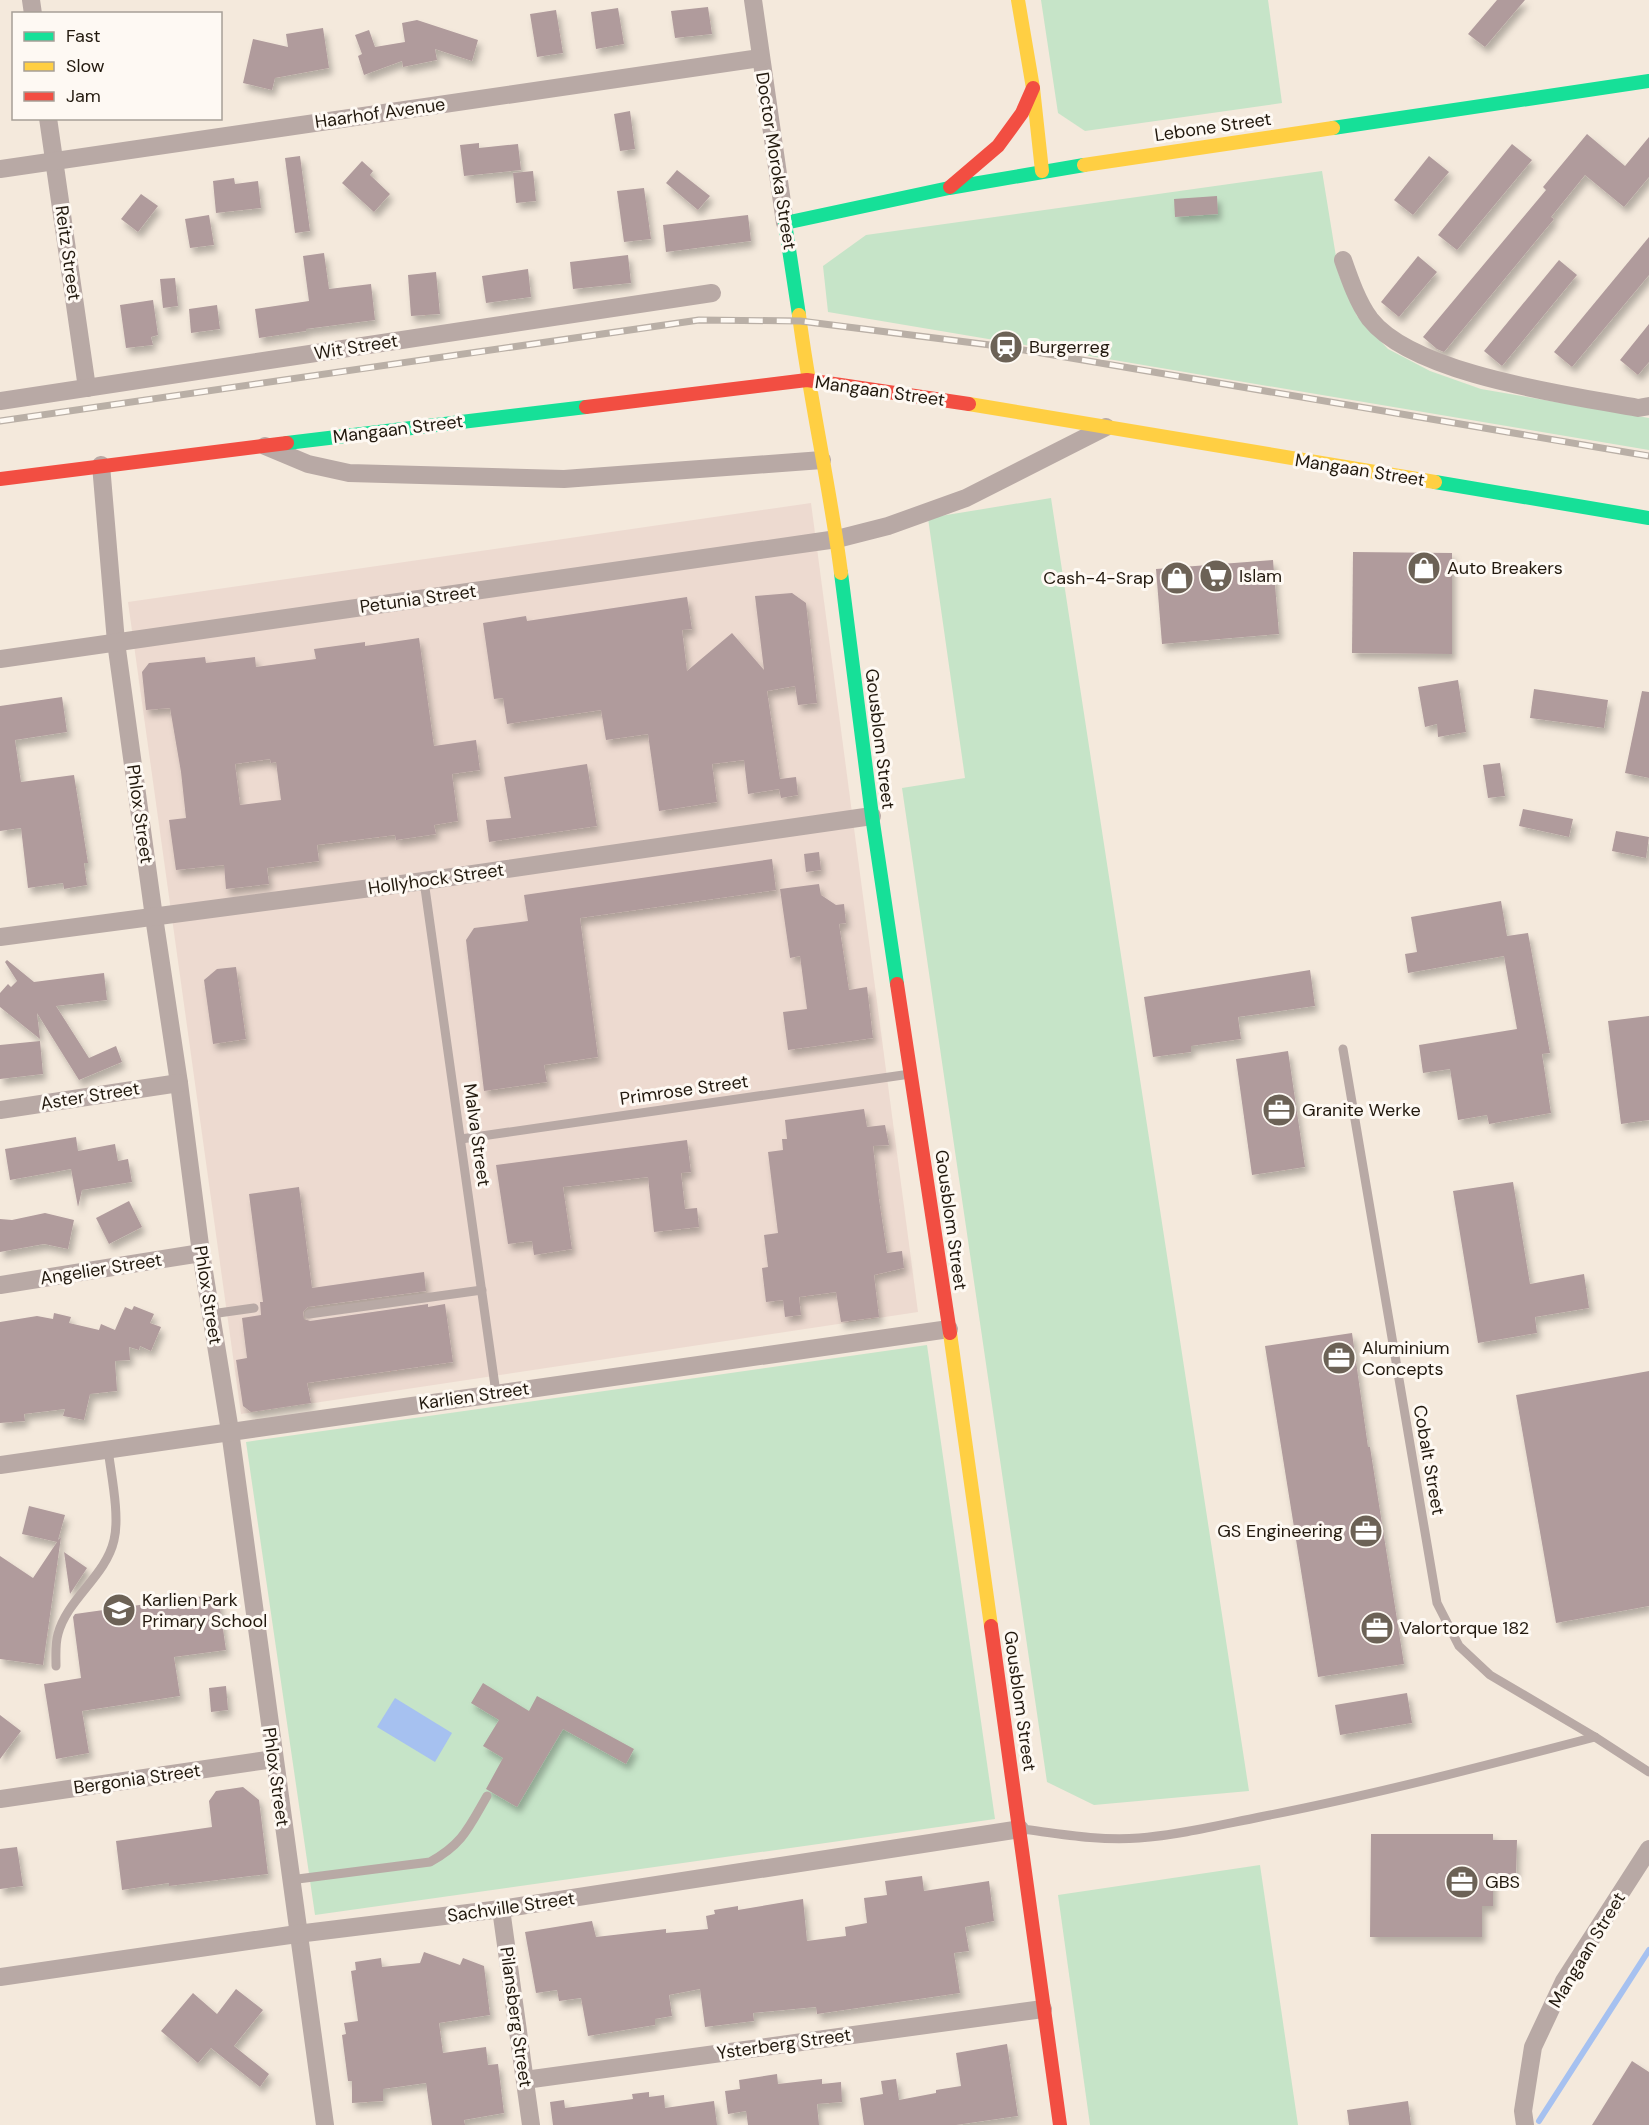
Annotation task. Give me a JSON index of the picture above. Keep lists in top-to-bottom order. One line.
{"streets":{"street":["Haarhof Avenue","Lebone Street","Doctor Moroka Street","Reitz Street","Wit Street","Mangaan Street","Petunia Street","Gousblom Street","Phlox Street","Hollyhock Street","Aster Street","Angelier Street","Karlien Street","Bergonia Street","Sachville Street","Pilansberg Street","Ysterberg Street"],"lane":["Primrose Street","Malva Street","Cobalt Street"]},"crossings":[["Haarhof Avenue","Doctor Moroka Street"],["Haarhof Avenue","Reitz Street"],["Lebone Street","Doctor Moroka Street"],["Doctor Moroka Street","Gousblom Street"],["Reitz Street","Wit Street"],["Mangaan Street","Petunia Street"],["Mangaan Street","Gousblom Street"],["Mangaan Street","Phlox Street"],["Petunia Street","Gousblom Street"],["Petunia Street","Phlox Street"],["Gousblom Street","Hollyhock Street"],["Gousblom Street","Primrose Street"],["Gousblom Street","Karlien Street"],["Gousblom Street","Sachville Street"],["Gousblom Street","Ysterberg Street"],["Phlox Street","Hollyhock Street"],["Phlox Street","Aster Street"],["Phlox Street","Angelier Street"],["Phlox Street","Karlien Street"],["Phlox Street","Bergonia Street"],["Phlox Street","Sachville Street"],["Hollyhock Street","Malva Street"],["Primrose Street","Malva Street"],["Malva Street","Karlien Street"],["Sachville Street","Pilansberg Street"],["Pilansberg Street","Ysterberg Street"]],"places":{"station":["Burgerreg"],"shop":["Auto Breakers","Cash-4-Srap"],"supermarket":["Islam"],"office":["Granite Werke","Aluminium Concepts","GS Engineering","Valortorque 182","GBS"],"school or university":["Karlien Park Primary School"]},"legend":["Fast","Slow","Jam"]}
